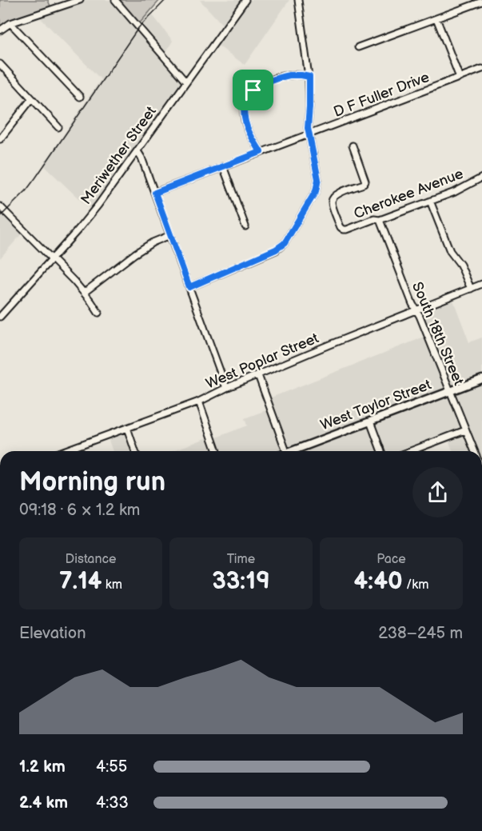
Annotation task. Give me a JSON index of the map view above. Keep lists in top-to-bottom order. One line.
{"streets":{"main road":["West Taylor Street"],"street":["D F Fuller Drive","Meriwether Street","Cherokee Avenue","South 18th Street","West Poplar Street"]},"crossings":[["Cherokee Avenue","South 18th Street"],["South 18th Street","West Poplar Street"],["South 18th Street","West Taylor Street"]],"page":{"heading":["Morning run","09:18 · 6 × 1.2 km"],"stats":[["Distance","7.14 km"],["Time","33:19"],["Pace","4:40 /km"]],"chart":["Elevation","238–245 m"],"list":[{"name":"1.2 km","note":"4:55"},{"name":"2.4 km","note":"4:33"}]}}
